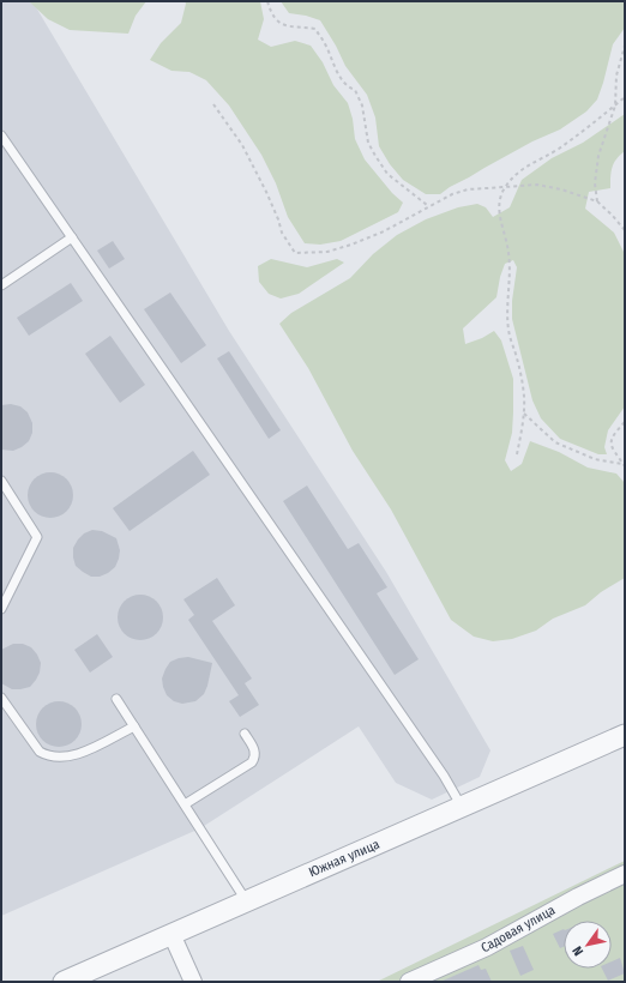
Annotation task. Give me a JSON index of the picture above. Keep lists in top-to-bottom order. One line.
{"streets":{"street":["Южная улица","Садовая улица"]},"north":"bottom left"}
